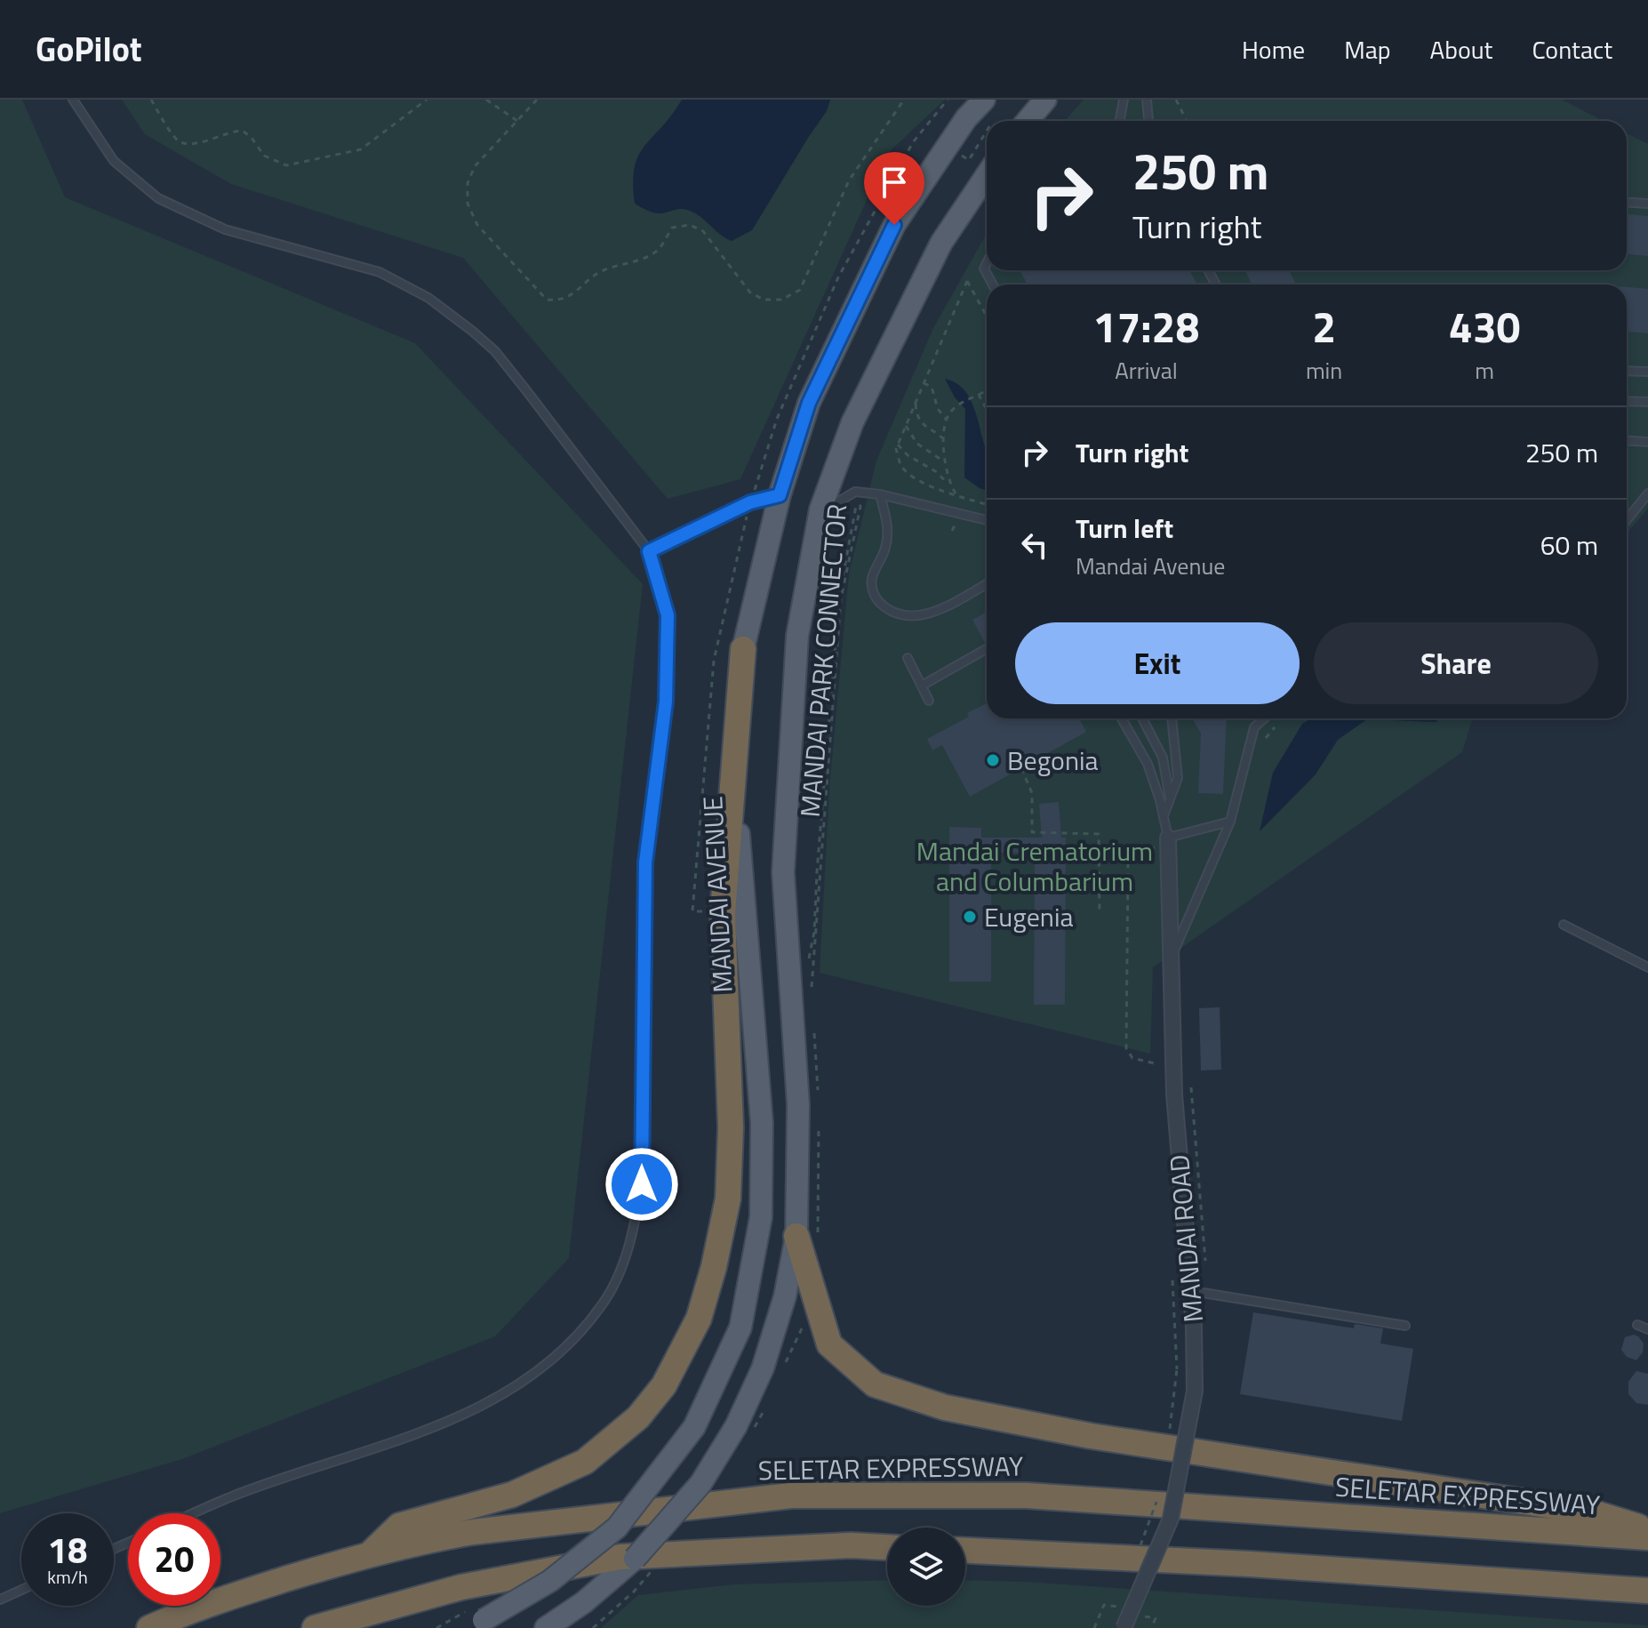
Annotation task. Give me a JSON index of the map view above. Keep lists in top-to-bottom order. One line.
{"streets":{"highway":["SELETAR EXPRESSWAY"],"main road":["MANDAI AVENUE"],"street":["MANDAI ROAD"],"path":["MANDAI PARK CONNECTOR"]},"parks":["Mandai Crematorium and Columbarium"],"places":["Begonia","Eugenia"],"page":{"header":"GoPilot","nav":["Home","Map","About","Contact"],"turn":["250 m","Turn right"],"eta":["17:28","Arrival","2","min","430","m"],"list":[{"name":"Turn right","value":"250 m"},{"name":"Turn left","note":"Mandai Avenue","value":"60 m"}],"buttons":["Exit","Share"],"speed":"18 km/h","limit":"20"}}
